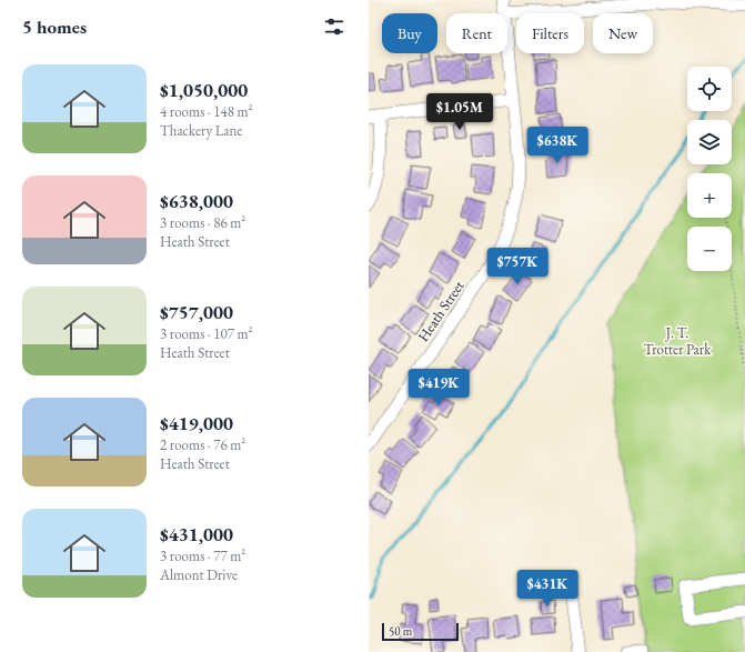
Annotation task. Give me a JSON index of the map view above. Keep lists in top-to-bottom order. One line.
{"streets":{"street":["Heath Street"]},"parks":["J. T. Trotter Park"],"scale_bar":"50 m","page":{"heading":"5 homes","chip":["Buy","Rent","Filters","New"],"list":[{"name":"$1,050,000","note":"4 rooms · 148 m² · Thackery Lane"},{"name":"$638,000","note":"3 rooms · 86 m² · Heath Street"},{"name":"$757,000","note":"3 rooms · 107 m² · Heath Street"},{"name":"$419,000","note":"2 rooms · 76 m² · Heath Street"},{"name":"$431,000","note":"3 rooms · 77 m² · Almont Drive"}],"map_buttons":["+","−"],"price":["$1.05M","$638K","$757K","$419K","$431K"],"scale":"50 m"}}
